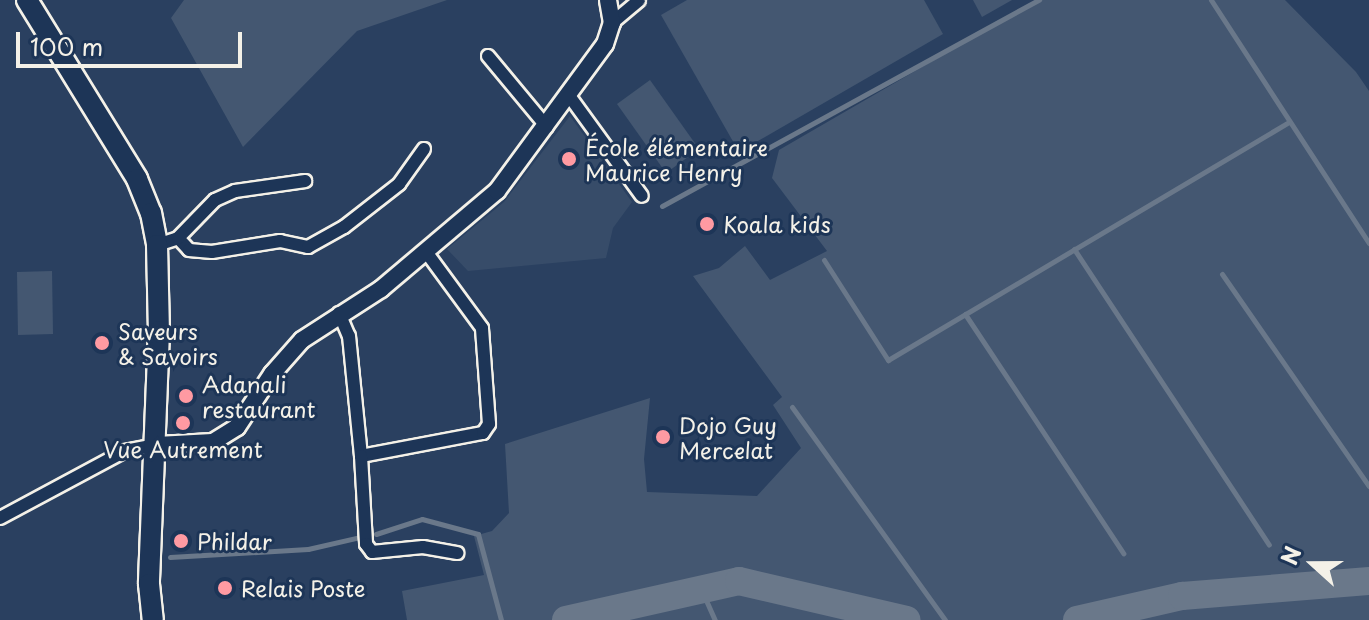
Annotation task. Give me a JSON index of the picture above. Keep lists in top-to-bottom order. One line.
{"places":["École élémentaire Maurice Henry","Koala kids","Saveurs & Savoirs","Adanali restaurant","Vue Autrement","Dojo Guy Mercelat","Phildar","Relais Poste"],"scale_bar":"100 m","north":"left"}
